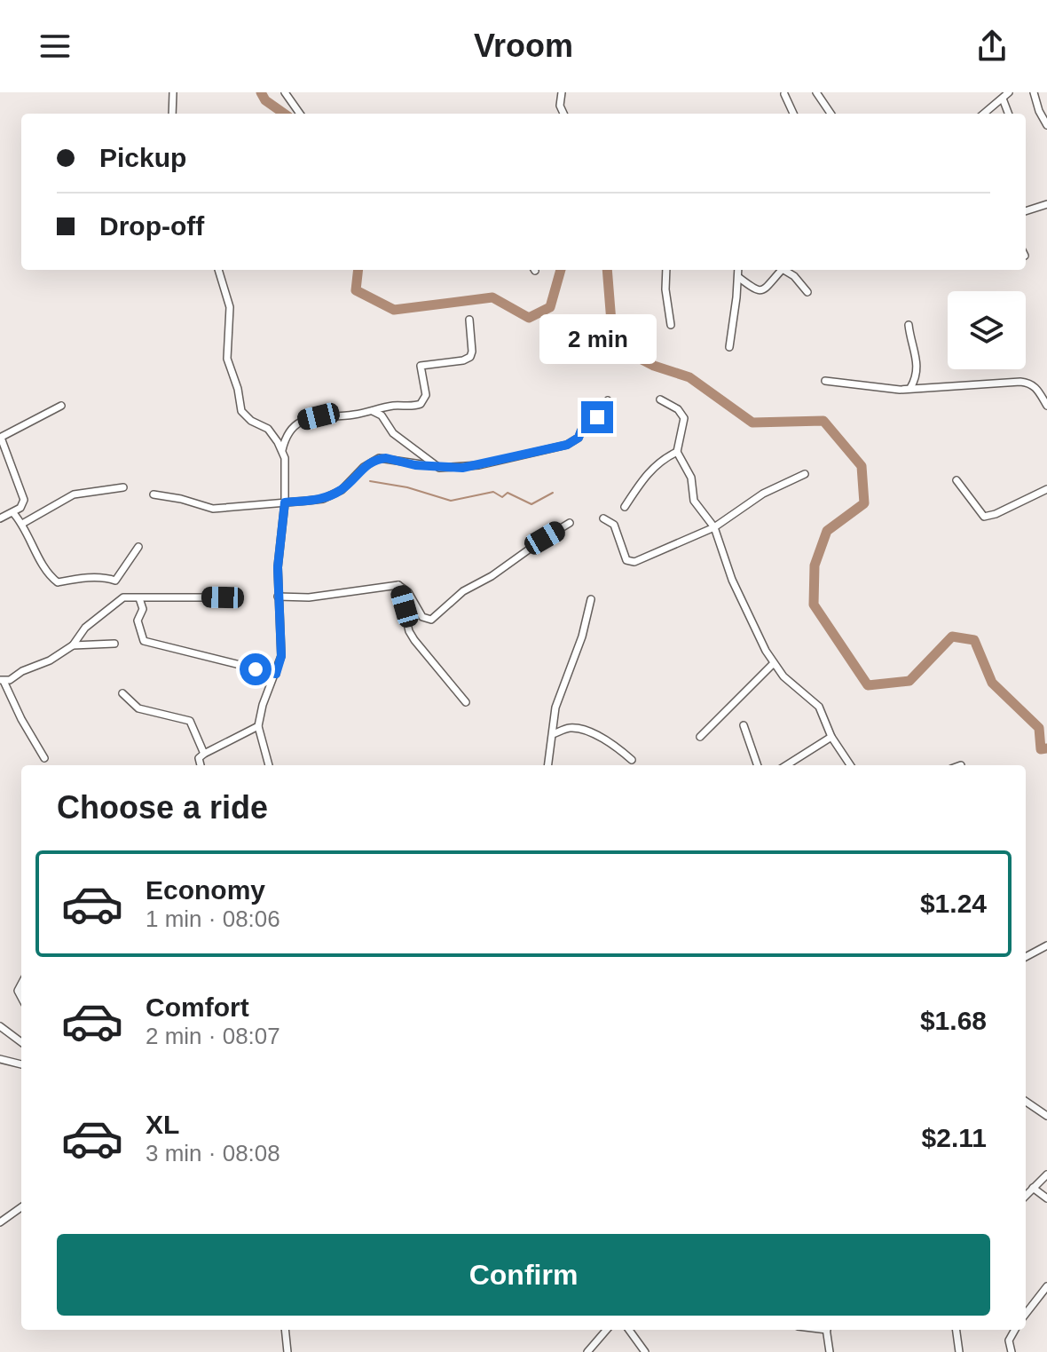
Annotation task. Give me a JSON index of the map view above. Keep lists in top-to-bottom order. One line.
{"page":{"header":"Vroom","banner":["Pickup","Drop-off"],"bubble":"2 min","heading":"Choose a ride","list":[{"name":"Economy","note":"1 min · 08:06","value":"$1.24"},{"name":"Comfort","note":"2 min · 08:07","value":"$1.68"},{"name":"XL","note":"3 min · 08:08","value":"$2.11"}],"buttons":"Confirm"}}
